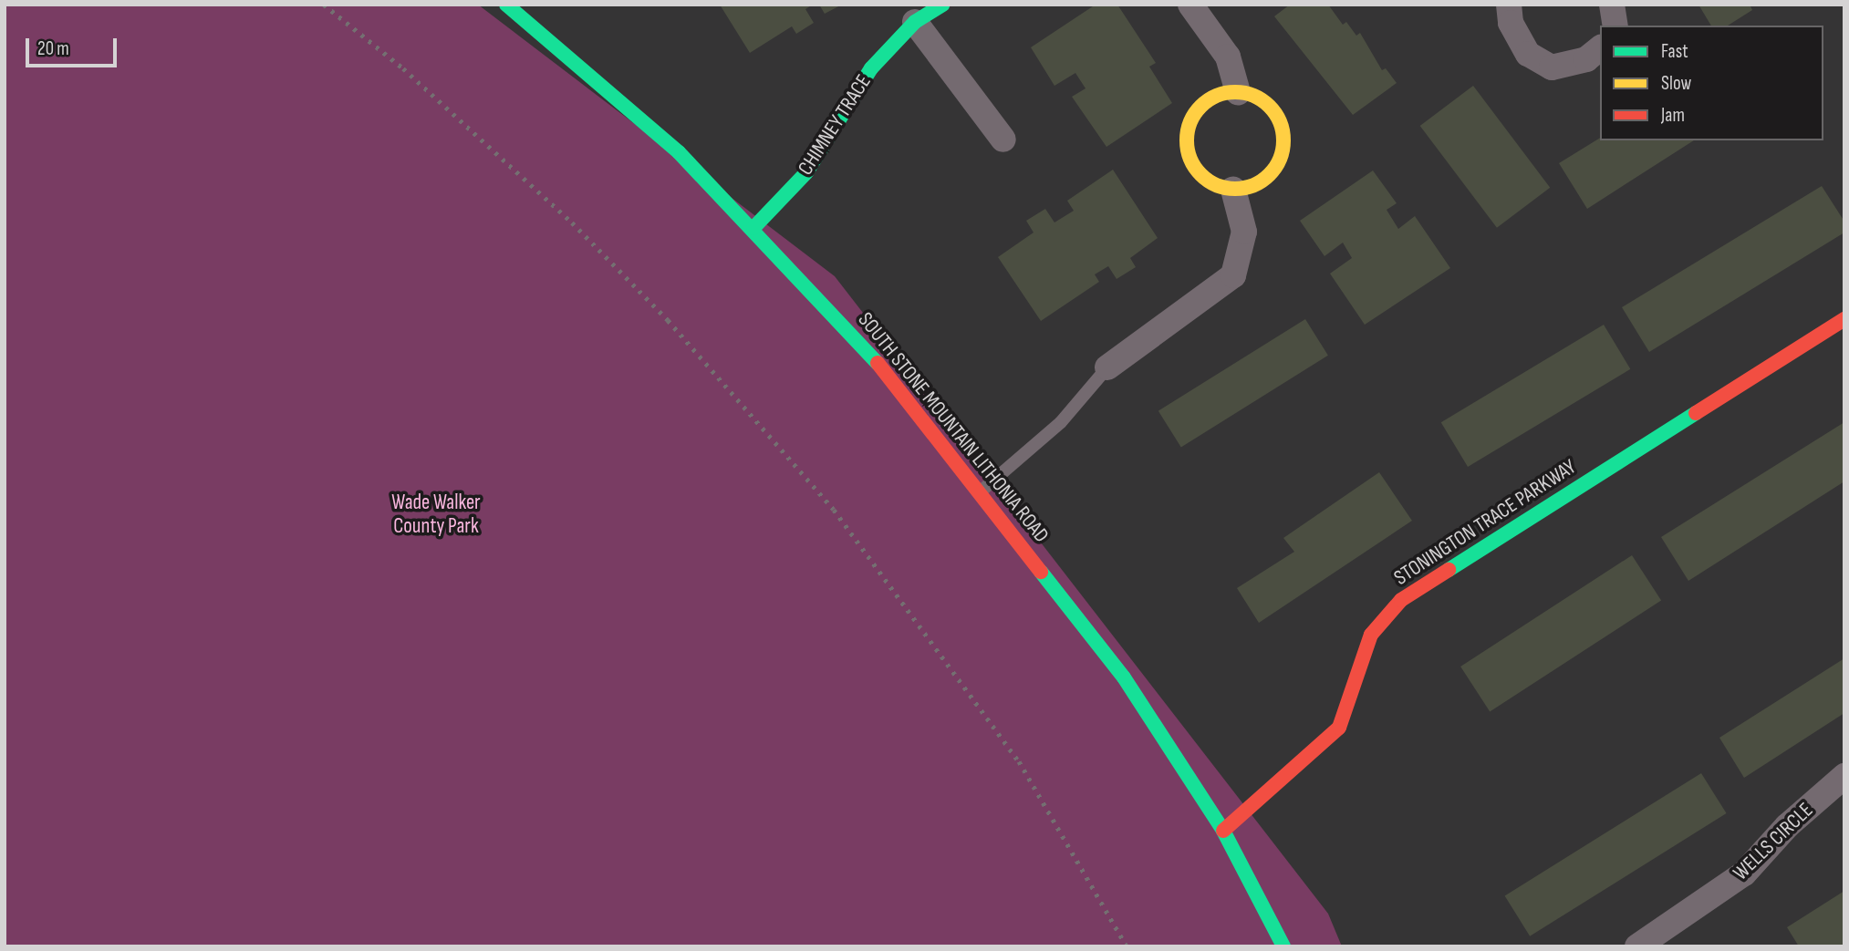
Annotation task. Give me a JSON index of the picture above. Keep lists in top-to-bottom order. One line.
{"streets":{"street":["CHIMNEY TRACE","SOUTH STONE MOUNTAIN LITHONIA ROAD","STONINGTON TRACE PARKWAY","WELLS CIRCLE"]},"crossings":[["CHIMNEY TRACE","SOUTH STONE MOUNTAIN LITHONIA ROAD"],["SOUTH STONE MOUNTAIN LITHONIA ROAD","STONINGTON TRACE PARKWAY"]],"parks":["Wade Walker County Park"],"legend":["Fast","Slow","Jam"],"scale_bar":"20 m"}
